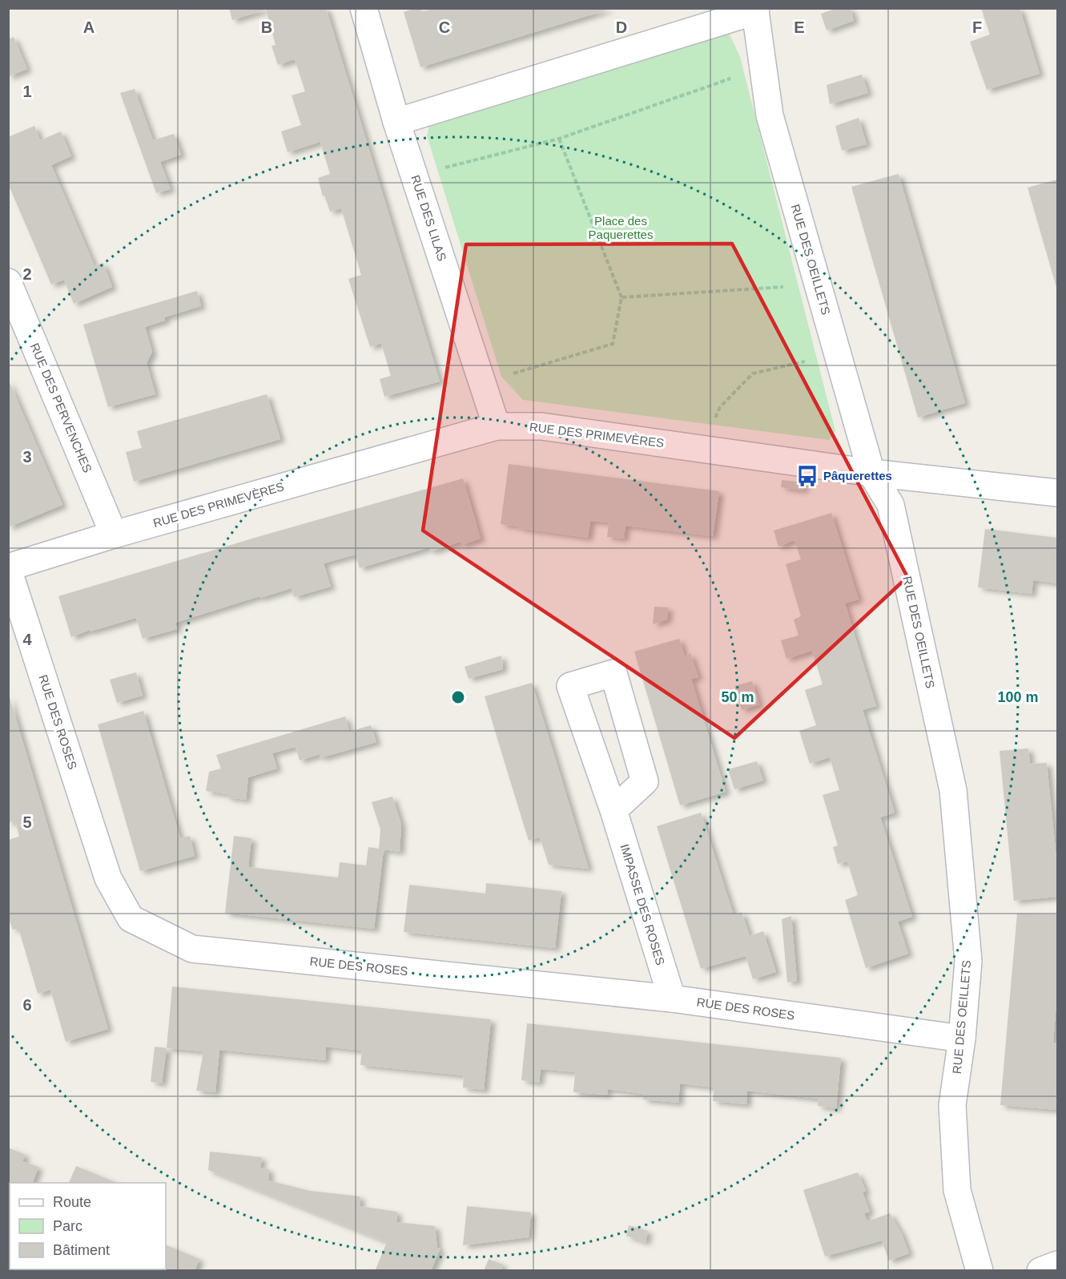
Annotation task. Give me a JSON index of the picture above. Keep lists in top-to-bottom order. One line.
{"streets":{"street":["RUE DES LILAS","RUE DES OEILLETS","RUE DES PERVENCHES","RUE DES PRIMEVÈRES","RUE DES ROSES","IMPASSE DES ROSES"]},"crossings":[["RUE DES LILAS","RUE DES PRIMEVÈRES"],["RUE DES OEILLETS","RUE DES PRIMEVÈRES"],["RUE DES OEILLETS","RUE DES ROSES"],["RUE DES PERVENCHES","RUE DES PRIMEVÈRES"],["RUE DES PRIMEVÈRES","RUE DES ROSES"],["RUE DES ROSES","IMPASSE DES ROSES"]],"parks":["Place des Paquerettes"],"places":{"bus stop":["Pâquerettes"]},"legend":["Route","Parc","Bâtiment"],"grid":{"columns":["A","B","C","D","E","F"],"rows":["1","2","3","4","5","6"]},"rings":["50 m","100 m"]}
